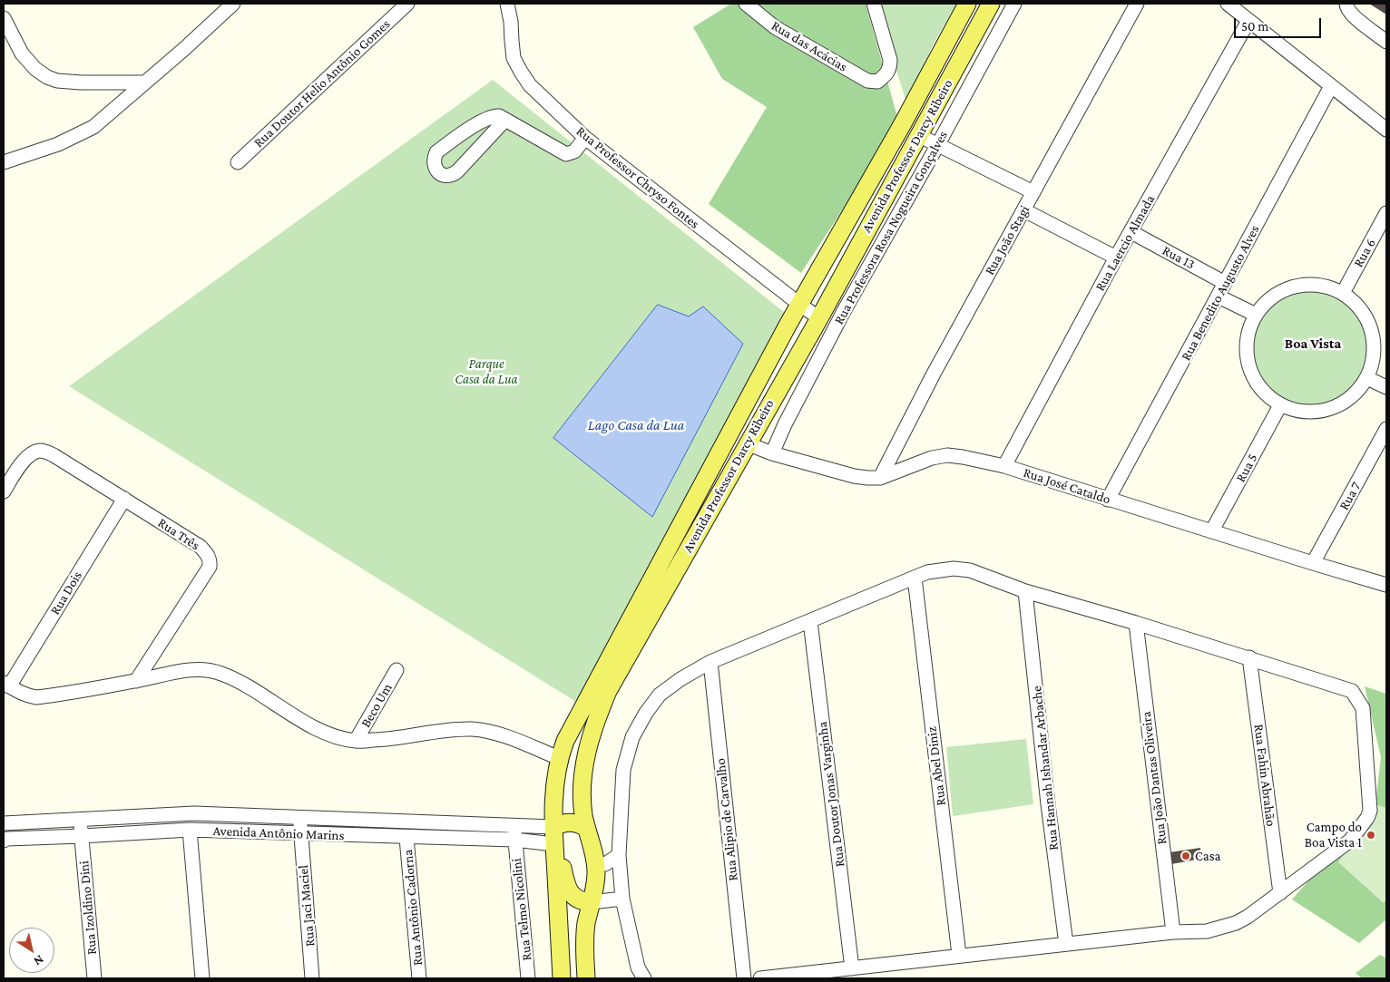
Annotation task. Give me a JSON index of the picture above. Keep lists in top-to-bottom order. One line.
{"streets":{"main road":["Avenida Professor Darcy Ribeiro"],"street":["Rua das Acácias","Rua Doutor Helio Antônio Gomes","Rua Professor Chryso Fontes","Rua Professora Rosa Nogueira Gonçalves","Rua João Stagi","Rua Laercio Almada","Rua 6","Rua 13","Rua Benedito Augusto Alves","Rua 5","Rua José Cataldo","Rua 7","Rua Três","Rua Dois","Beco Um","Rua Abel Diniz","Rua Hannah Ishandar Arbache","Rua Fahin Abrahão","Rua João Dantas Oliveira","Rua Doutor Jonas Varginha","Rua Alipio de Carvalho","Avenida Antônio Marins","Rua Jaci Maciel","Rua Izoldino Dini","Rua Antônio Cadorna","Rua Telmo Nicolini"]},"crossings":[["Avenida Professor Darcy Ribeiro","Rua Professor Chryso Fontes"],["Avenida Professor Darcy Ribeiro","Rua José Cataldo"],["Avenida Professor Darcy Ribeiro","Avenida Antônio Marins"],["Rua Professora Rosa Nogueira Gonçalves","Rua José Cataldo"],["Rua João Stagi","Rua José Cataldo"],["Rua Laercio Almada","Rua 13"],["Rua Laercio Almada","Rua José Cataldo"],["Rua 6","Rua 5"],["Rua 13","Rua Benedito Augusto Alves"],["Rua Benedito Augusto Alves","Rua José Cataldo"],["Rua 5","Rua José Cataldo"],["Rua José Cataldo","Rua 7"],["Rua Três","Rua Dois"],["Avenida Antônio Marins","Rua Jaci Maciel"],["Avenida Antônio Marins","Rua Izoldino Dini"],["Avenida Antônio Marins","Rua Antônio Cadorna"],["Avenida Antônio Marins","Rua Telmo Nicolini"]],"districts":["Boa Vista"],"water":["Lago Casa da Lua"],"parks":["Parque Casa da Lua"],"places":["Campo do Boa Vista 1","Casa"],"scale_bar":"50 m","north":"bottom right"}
